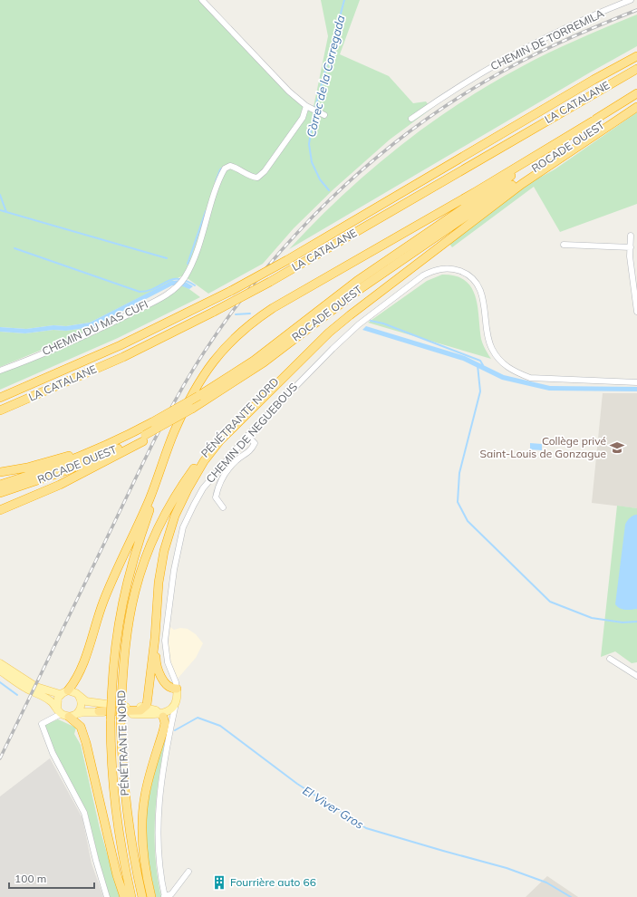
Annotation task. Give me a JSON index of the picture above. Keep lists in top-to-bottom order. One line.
{"streets":{"highway":["LA CATALANE","ROCADE OUEST","PÉNÉTRANTE NORD"],"street":["CHEMIN DE TORREMILA","CHEMIN DU MAS CUFI","CHEMIN DE NEGUEBOUS"]},"crossings":[["ROCADE OUEST","PÉNÉTRANTE NORD"]],"water":["Còrrec de la Corregada","El Viver Gros"],"places":{"school or university":["Collège privé Saint-Louis de Gonzague"],"building":["Fourrière auto 66"]},"scale_bar":"100 m"}
